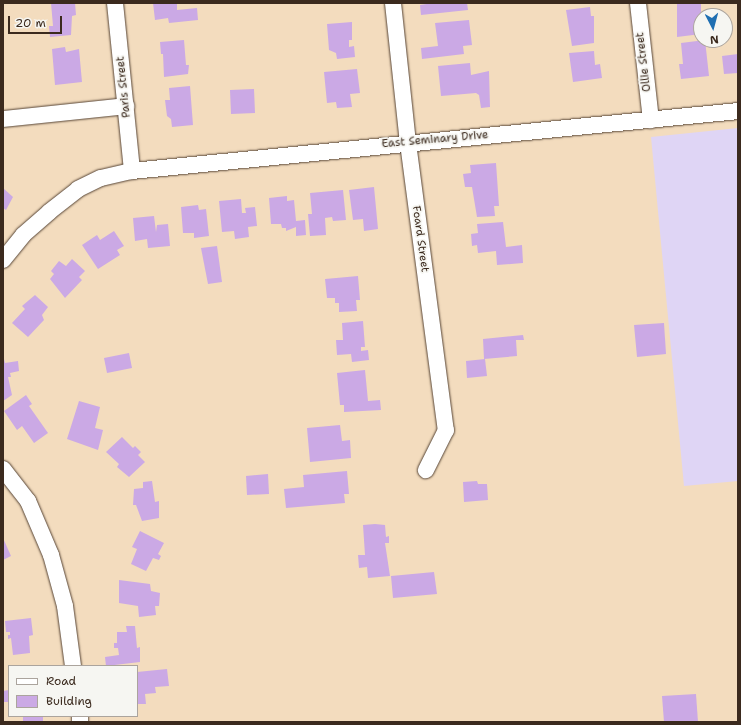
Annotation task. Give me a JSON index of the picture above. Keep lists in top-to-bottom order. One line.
{"streets":{"street":["Ollie Street","Paris Street","East Seminary Drive","Foard Street"]},"crossings":[["Ollie Street","East Seminary Drive"],["Paris Street","East Seminary Drive"],["East Seminary Drive","Foard Street"]],"legend":["Road","Building"],"scale_bar":"20 m","north":"bottom"}
